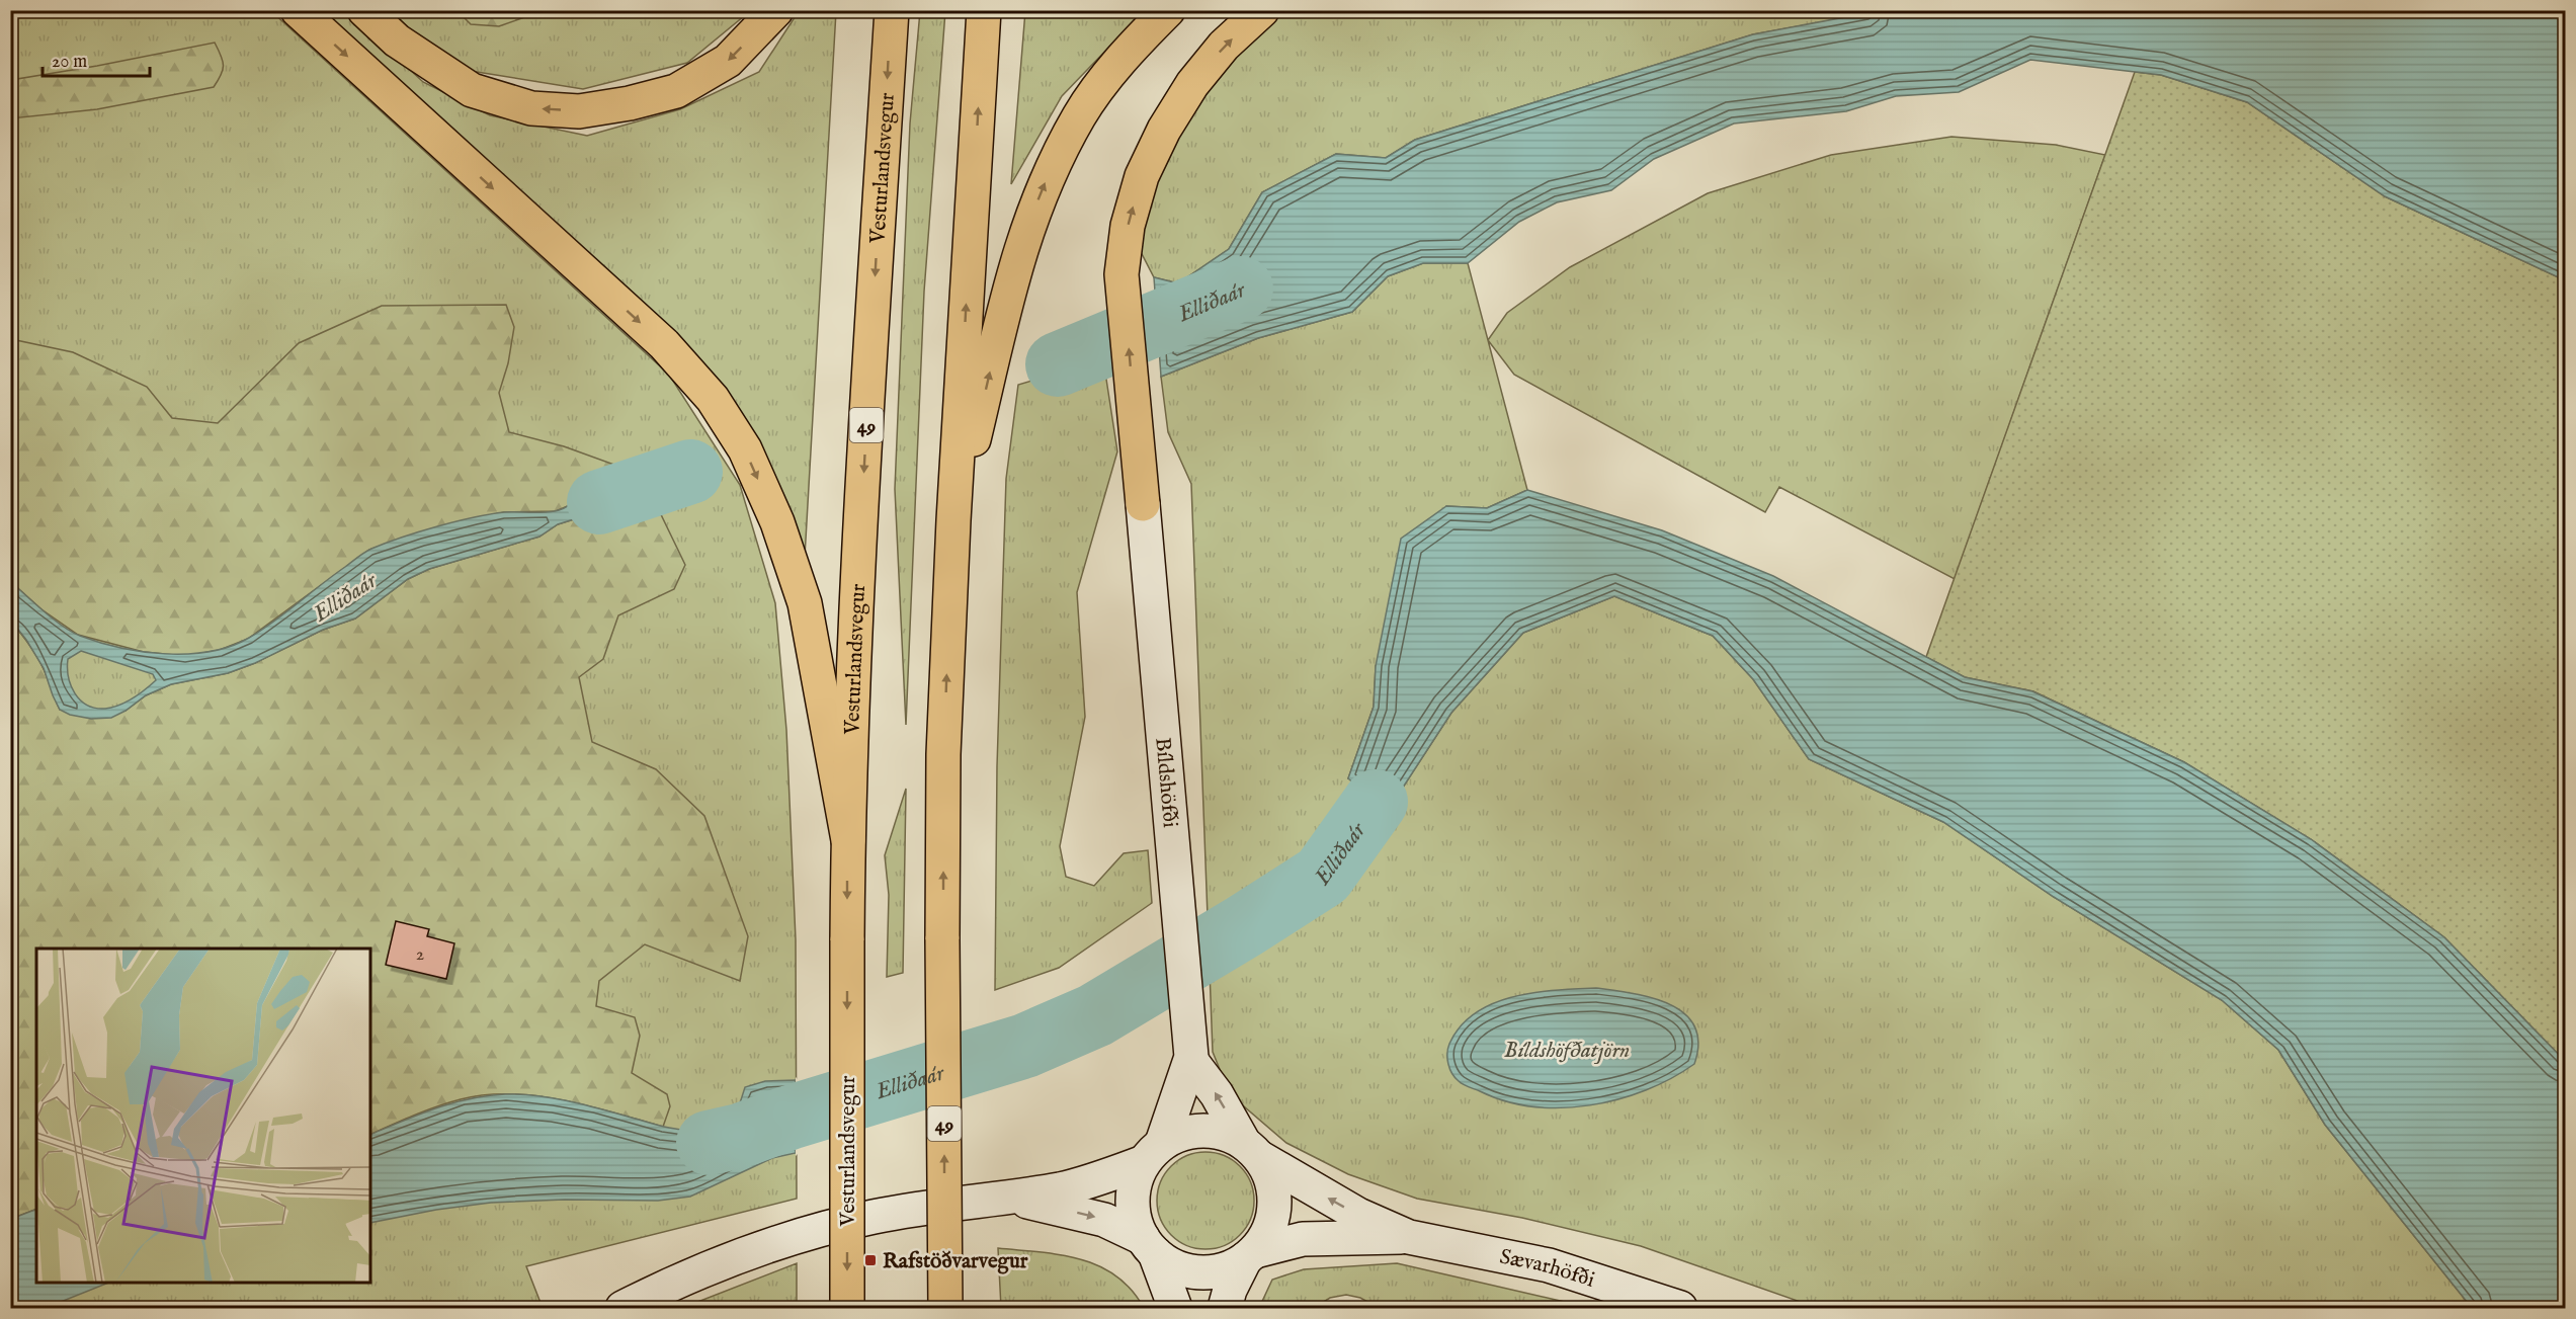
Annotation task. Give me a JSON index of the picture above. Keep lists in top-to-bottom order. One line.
{"streets":{"highway":["Vesturlandsvegur","49"],"street":["Bíldshöfði","Sævarhöfði"]},"crossings":[["Bíldshöfði","Sævarhöfði"]],"water":["Elliðaár","Bíldshöfðatjörn"],"places":{"transit":["Rafstöðvarvegur"]},"house_numbers":["2"],"scale_bar":"20 m"}
